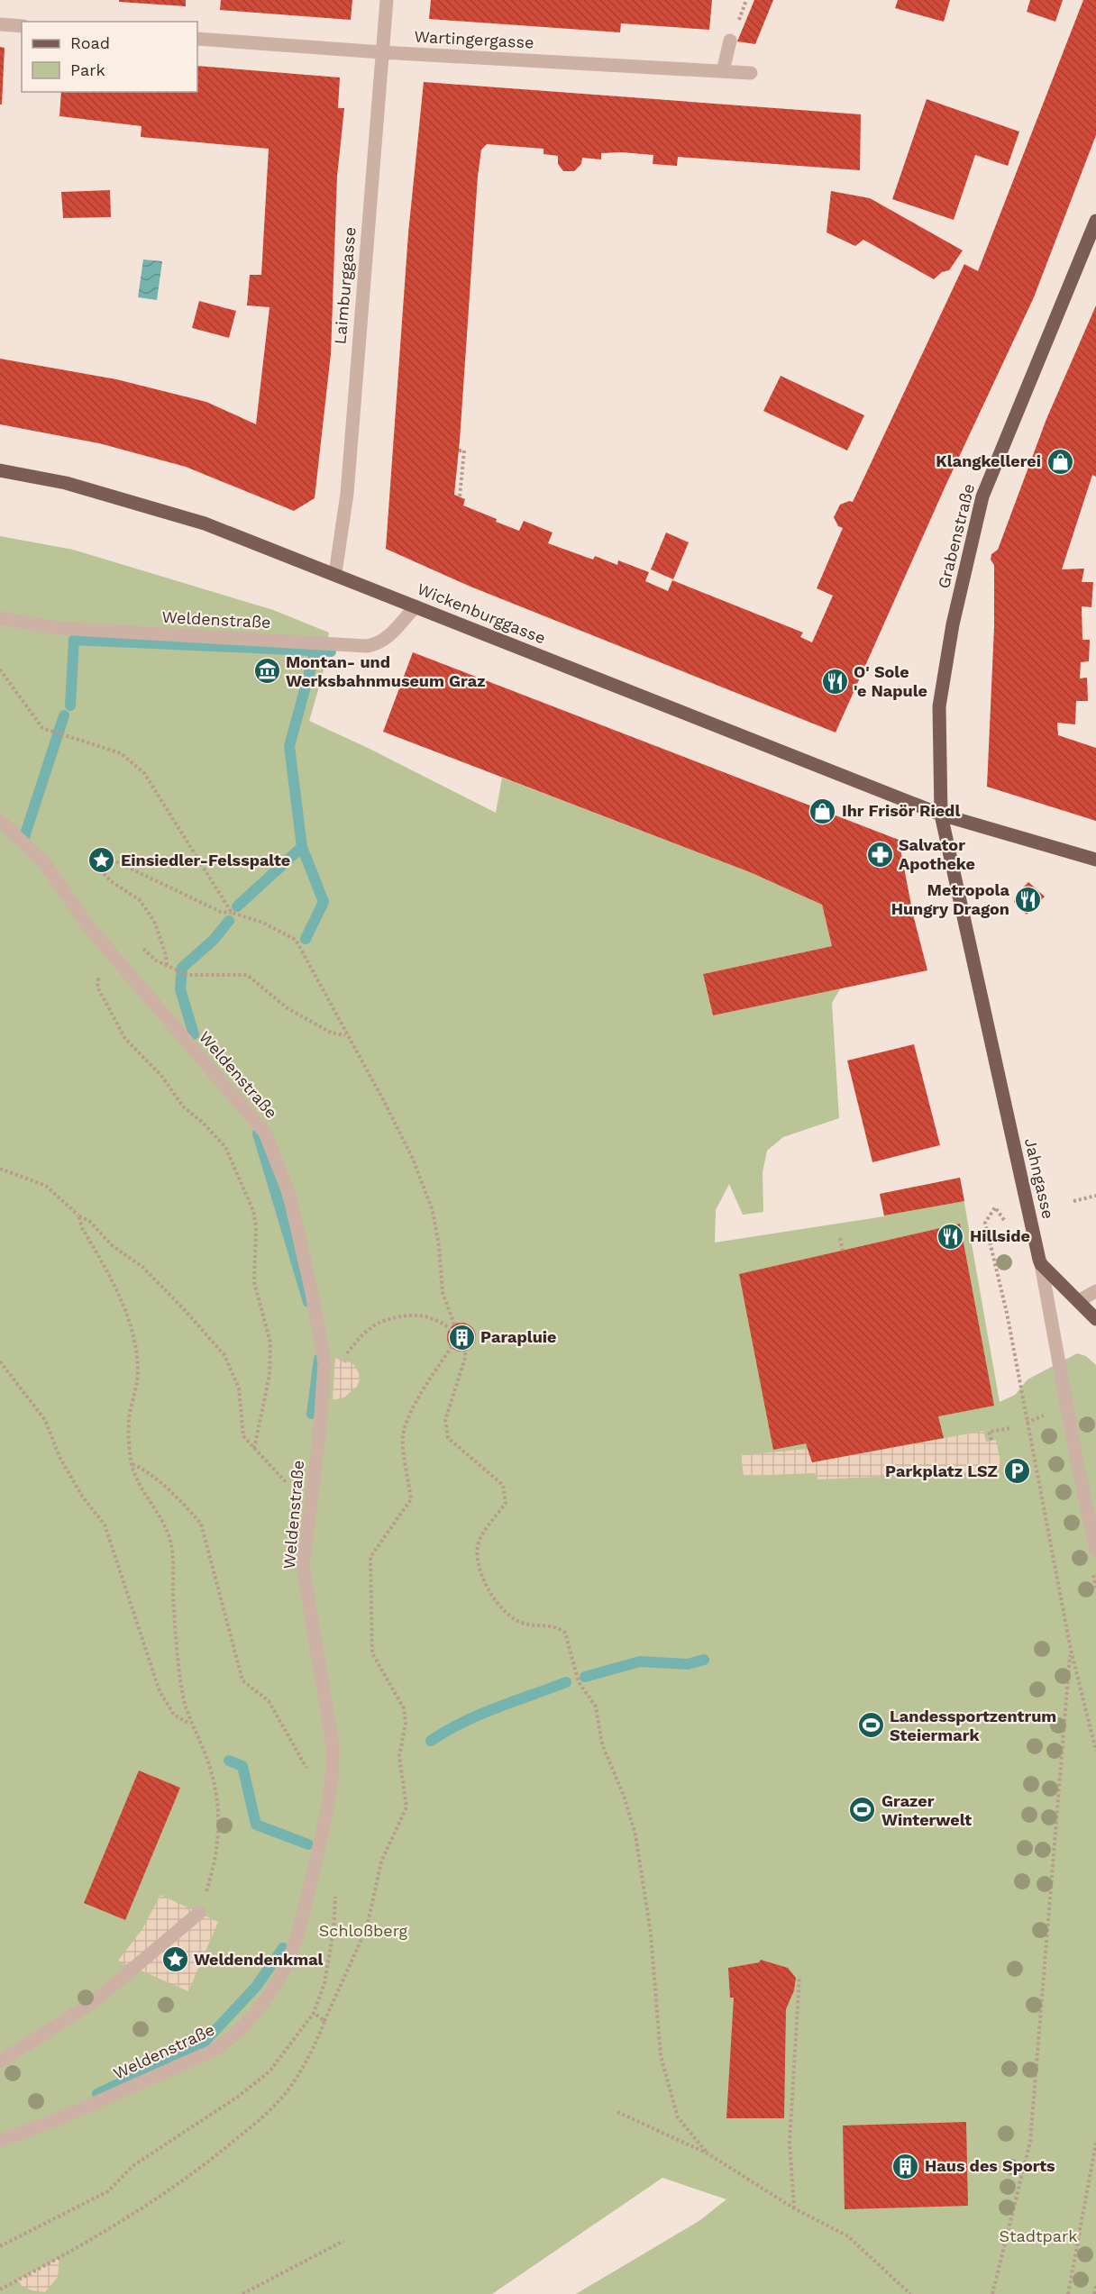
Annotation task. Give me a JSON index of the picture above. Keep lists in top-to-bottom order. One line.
{"streets":{"main road":["Grabenstraße","Wickenburggasse","Jahngasse"],"street":["Wartingergasse","Laimburggasse","Weldenstraße"]},"crossings":[["Wartingergasse","Laimburggasse"],["Laimburggasse","Wickenburggasse"],["Grabenstraße","Wickenburggasse"],["Grabenstraße","Jahngasse"],["Wickenburggasse","Weldenstraße"],["Wickenburggasse","Jahngasse"]],"parks":["Schloßberg","Stadtpark"],"places":{"shop":["Klangkellerei","Ihr Frisör Riedl"],"museum":["Montan- und Werksbahnmuseum Graz"],"restaurant":["O' Sole 'e Napule","Metropola Hungry Dragon","Hillside"],"pharmacy":["Salvator Apotheke"],"place":["Einsiedler-Felsspalte","Weldendenkmal"],"building":["Parapluie","Haus des Sports"],"parking":["Parkplatz LSZ"],"sports":["Landessportzentrum Steiermark","Grazer Winterwelt"]},"legend":["Road","Park"]}
